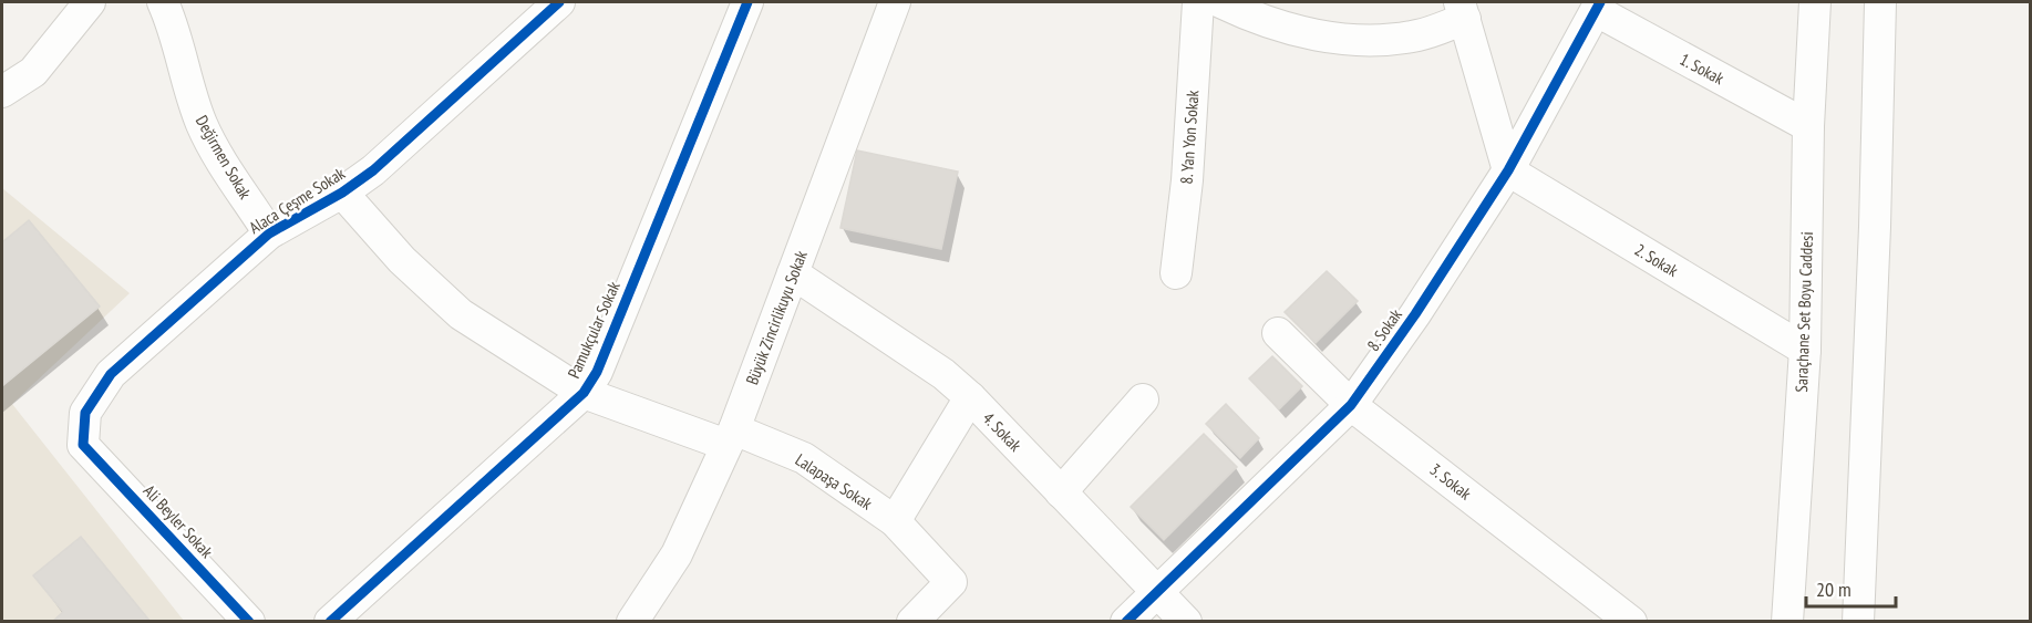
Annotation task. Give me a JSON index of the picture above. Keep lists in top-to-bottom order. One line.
{"streets":{"street":["1. Sokak","8. Yan Yon Sokak","Değirmen Sokak","Alaca Çeşme Sokak","2. Sokak","Saraçhane Set Boyu Caddesi","Büyük Zincirlikuyu Sokak","Pamukçular Sokak","8. Sokak","4. Sokak","Lalapaşa Sokak","3. Sokak","Ali Beyler Sokak"]},"crossings":[["1. Sokak","Saraçhane Set Boyu Caddesi"],["1. Sokak","8. Sokak"],["Değirmen Sokak","Alaca Çeşme Sokak"],["Alaca Çeşme Sokak","Lalapaşa Sokak"],["Alaca Çeşme Sokak","Ali Beyler Sokak"],["2. Sokak","Saraçhane Set Boyu Caddesi"],["2. Sokak","8. Sokak"],["Büyük Zincirlikuyu Sokak","4. Sokak"],["Büyük Zincirlikuyu Sokak","Lalapaşa Sokak"],["Pamukçular Sokak","Lalapaşa Sokak"],["8. Sokak","4. Sokak"],["8. Sokak","3. Sokak"]],"scale_bar":"20 m"}
